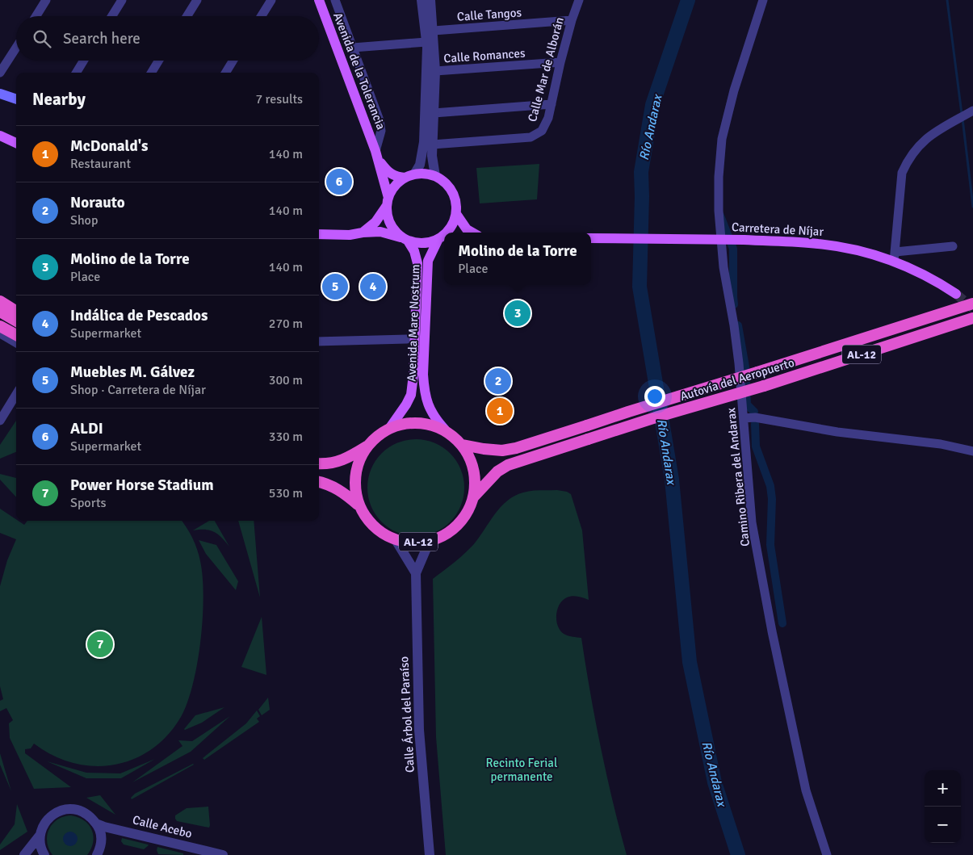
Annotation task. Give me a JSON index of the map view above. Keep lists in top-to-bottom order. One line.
{"streets":{"highway":["AL-12","Autovía del Aeropuerto"],"main road":["Avenida de la Tolerancia","Carretera de Níjar","Avenida Mare Nostrum"],"street":["Calle Tangos","Calle Romances","Calle Mar de Alborán","Camino Ribera del Andarax","Calle Árbol del Paraíso","Calle Acebo"]},"crossings":[["Calle Tangos","Calle Mar de Alborán"],["Calle Romances","Calle Mar de Alborán"],["Avenida Mare Nostrum","AL-12"],["Avenida Mare Nostrum","Autovía del Aeropuerto"],["AL-12","Autovía del Aeropuerto"]],"water":["Río Andarax"],"parks":["Recinto Ferial permanente"],"page":{"search":"Search here","heading":["Nearby","7 results"],"list":[{"mark":"1","name":"McDonald's","note":"Restaurant","value":"140 m"},{"mark":"2","name":"Norauto","note":"Shop","value":"140 m"},{"mark":"3","name":"Molino de la Torre","note":"Place","value":"140 m"},{"mark":"4","name":"Indálica de Pescados","note":"Supermarket","value":"270 m"},{"mark":"5","name":"Muebles M. Gálvez","note":"Shop · Carretera de Níjar","value":"300 m"},{"mark":"6","name":"ALDI","note":"Supermarket","value":"330 m"},{"mark":"7","name":"Power Horse Stadium","note":"Sports","value":"530 m"}],"pins":["6","4","5","3","2","1","7"],"popup":["Molino de la Torre","Place"],"map_buttons":["+","−"]}}
